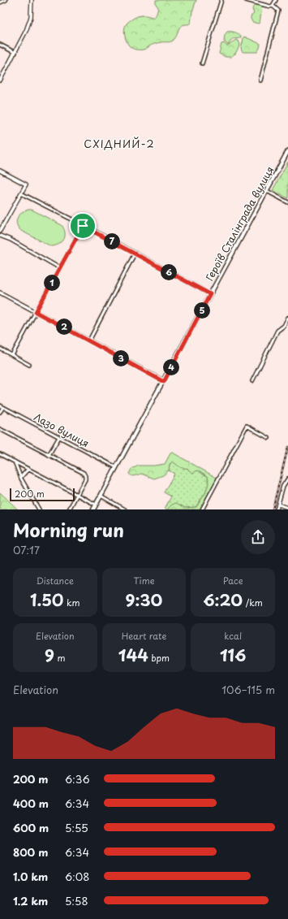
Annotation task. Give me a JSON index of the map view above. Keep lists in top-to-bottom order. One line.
{"streets":{"main road":["Героїв Сталінграда вулиця"],"street":["Лазо вулиця"]},"crossings":[["Героїв Сталінграда вулиця","Лазо вулиця"]],"districts":["СХІДНИЙ-2"],"scale_bar":"200 m","page":{"pins":["7","6","1","5","2","3","4"],"scale":"200 m","heading":["Morning run","07:17"],"stats":[["Distance","1.50 km"],["Time","9:30"],["Pace","6:20 /km"],["Elevation","9 m"],["Heart rate","144 bpm"],["kcal","116"]],"chart":["Elevation","106–115 m"],"list":[{"name":"200 m","note":"6:36"},{"name":"400 m","note":"6:34"},{"name":"600 m","note":"5:55"},{"name":"800 m","note":"6:34"},{"name":"1.0 km","note":"6:08"},{"name":"1.2 km","note":"5:58"}]}}
